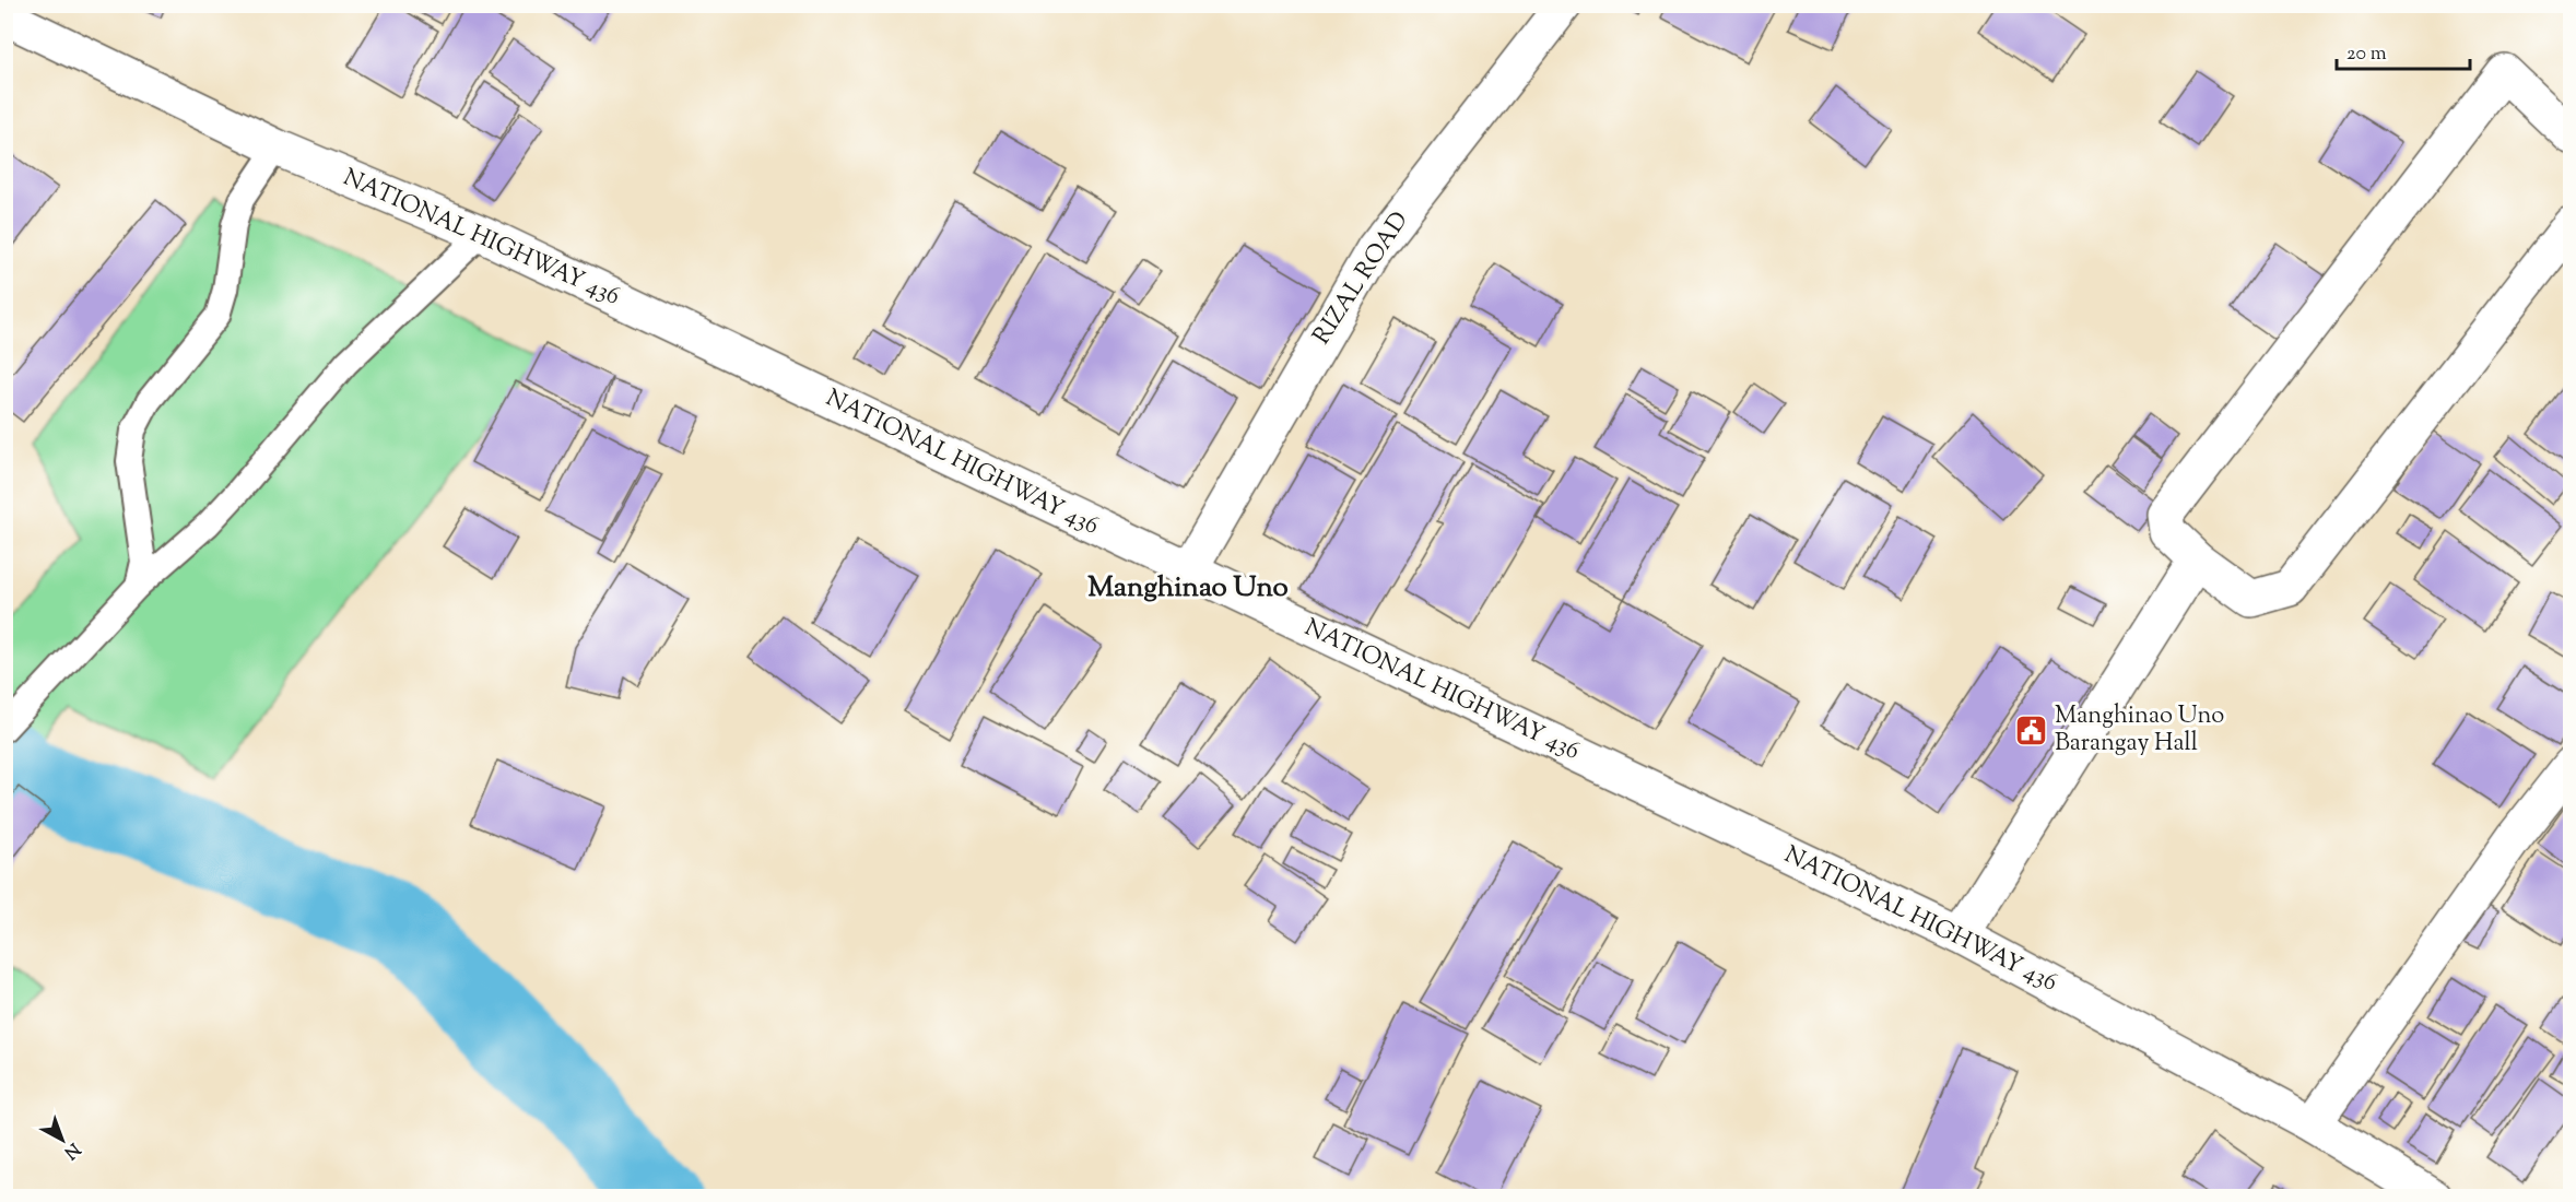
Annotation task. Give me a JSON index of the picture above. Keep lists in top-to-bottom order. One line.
{"streets":{"street":["NATIONAL HIGHWAY 436","RIZAL ROAD"]},"crossings":[["NATIONAL HIGHWAY 436","RIZAL ROAD"]],"districts":["Manghinao Uno"],"places":{"public building":["Manghinao Uno Barangay Hall"]},"scale_bar":"20 m","north":"bottom right"}
